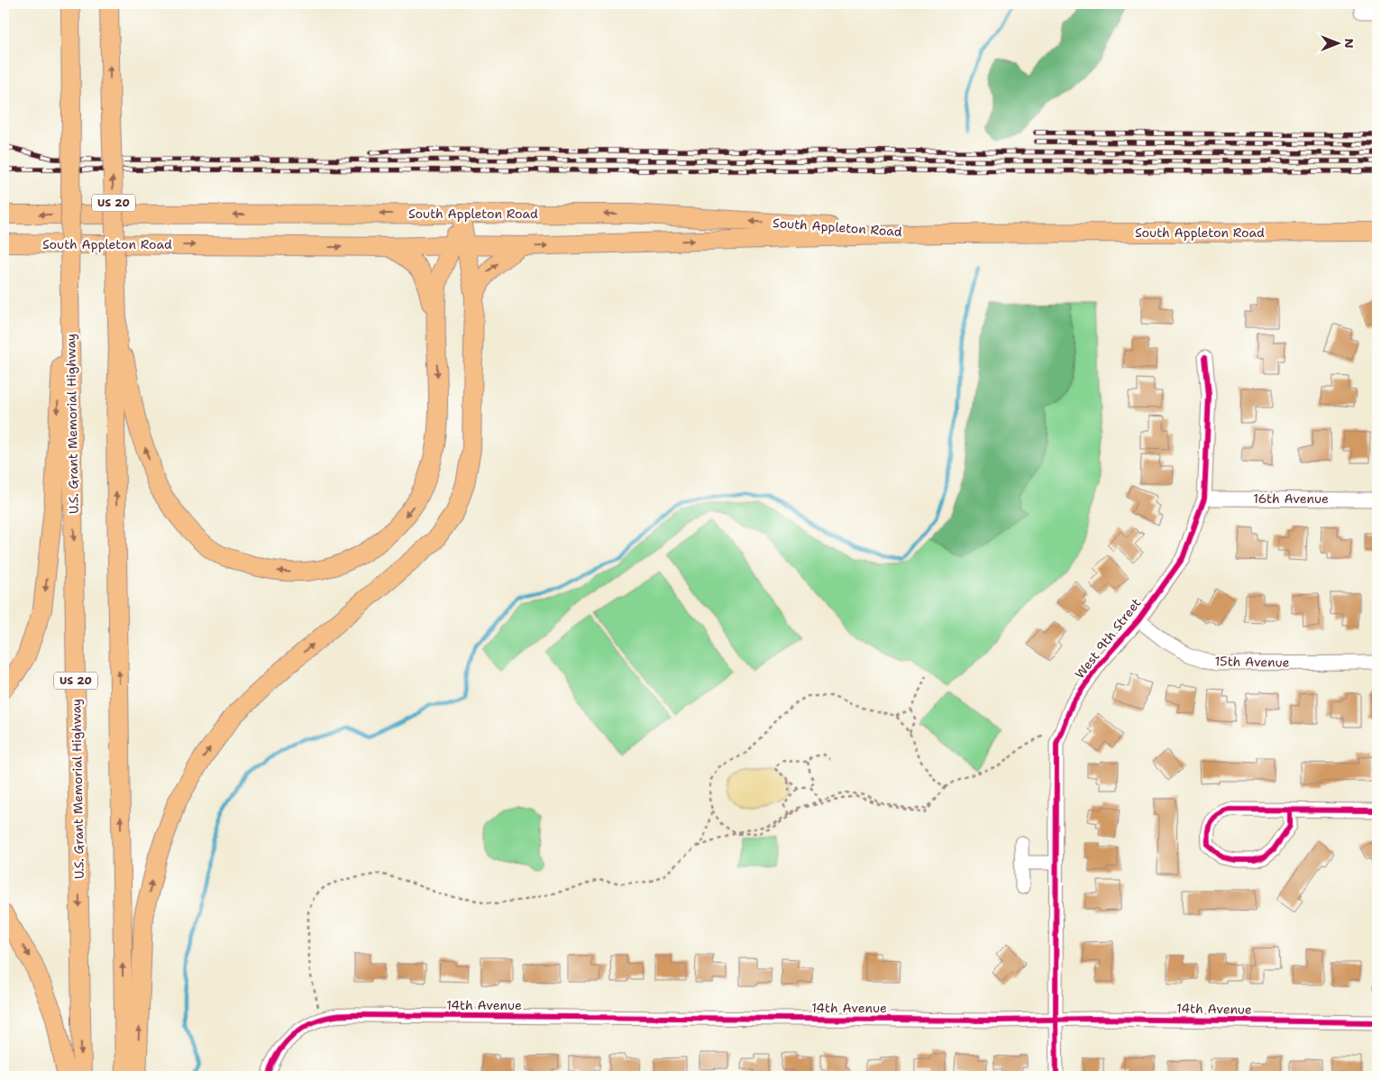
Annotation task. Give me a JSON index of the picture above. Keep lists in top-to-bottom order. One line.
{"streets":{"main road":["US 20","South Appleton Road","U.S. Grant Memorial Highway"],"street":["16th Avenue","West 9th Street","15th Avenue","14th Avenue"]},"crossings":[["US 20","U.S. Grant Memorial Highway"],["16th Avenue","West 9th Street"],["West 9th Street","15th Avenue"],["West 9th Street","14th Avenue"]],"north":"right"}
